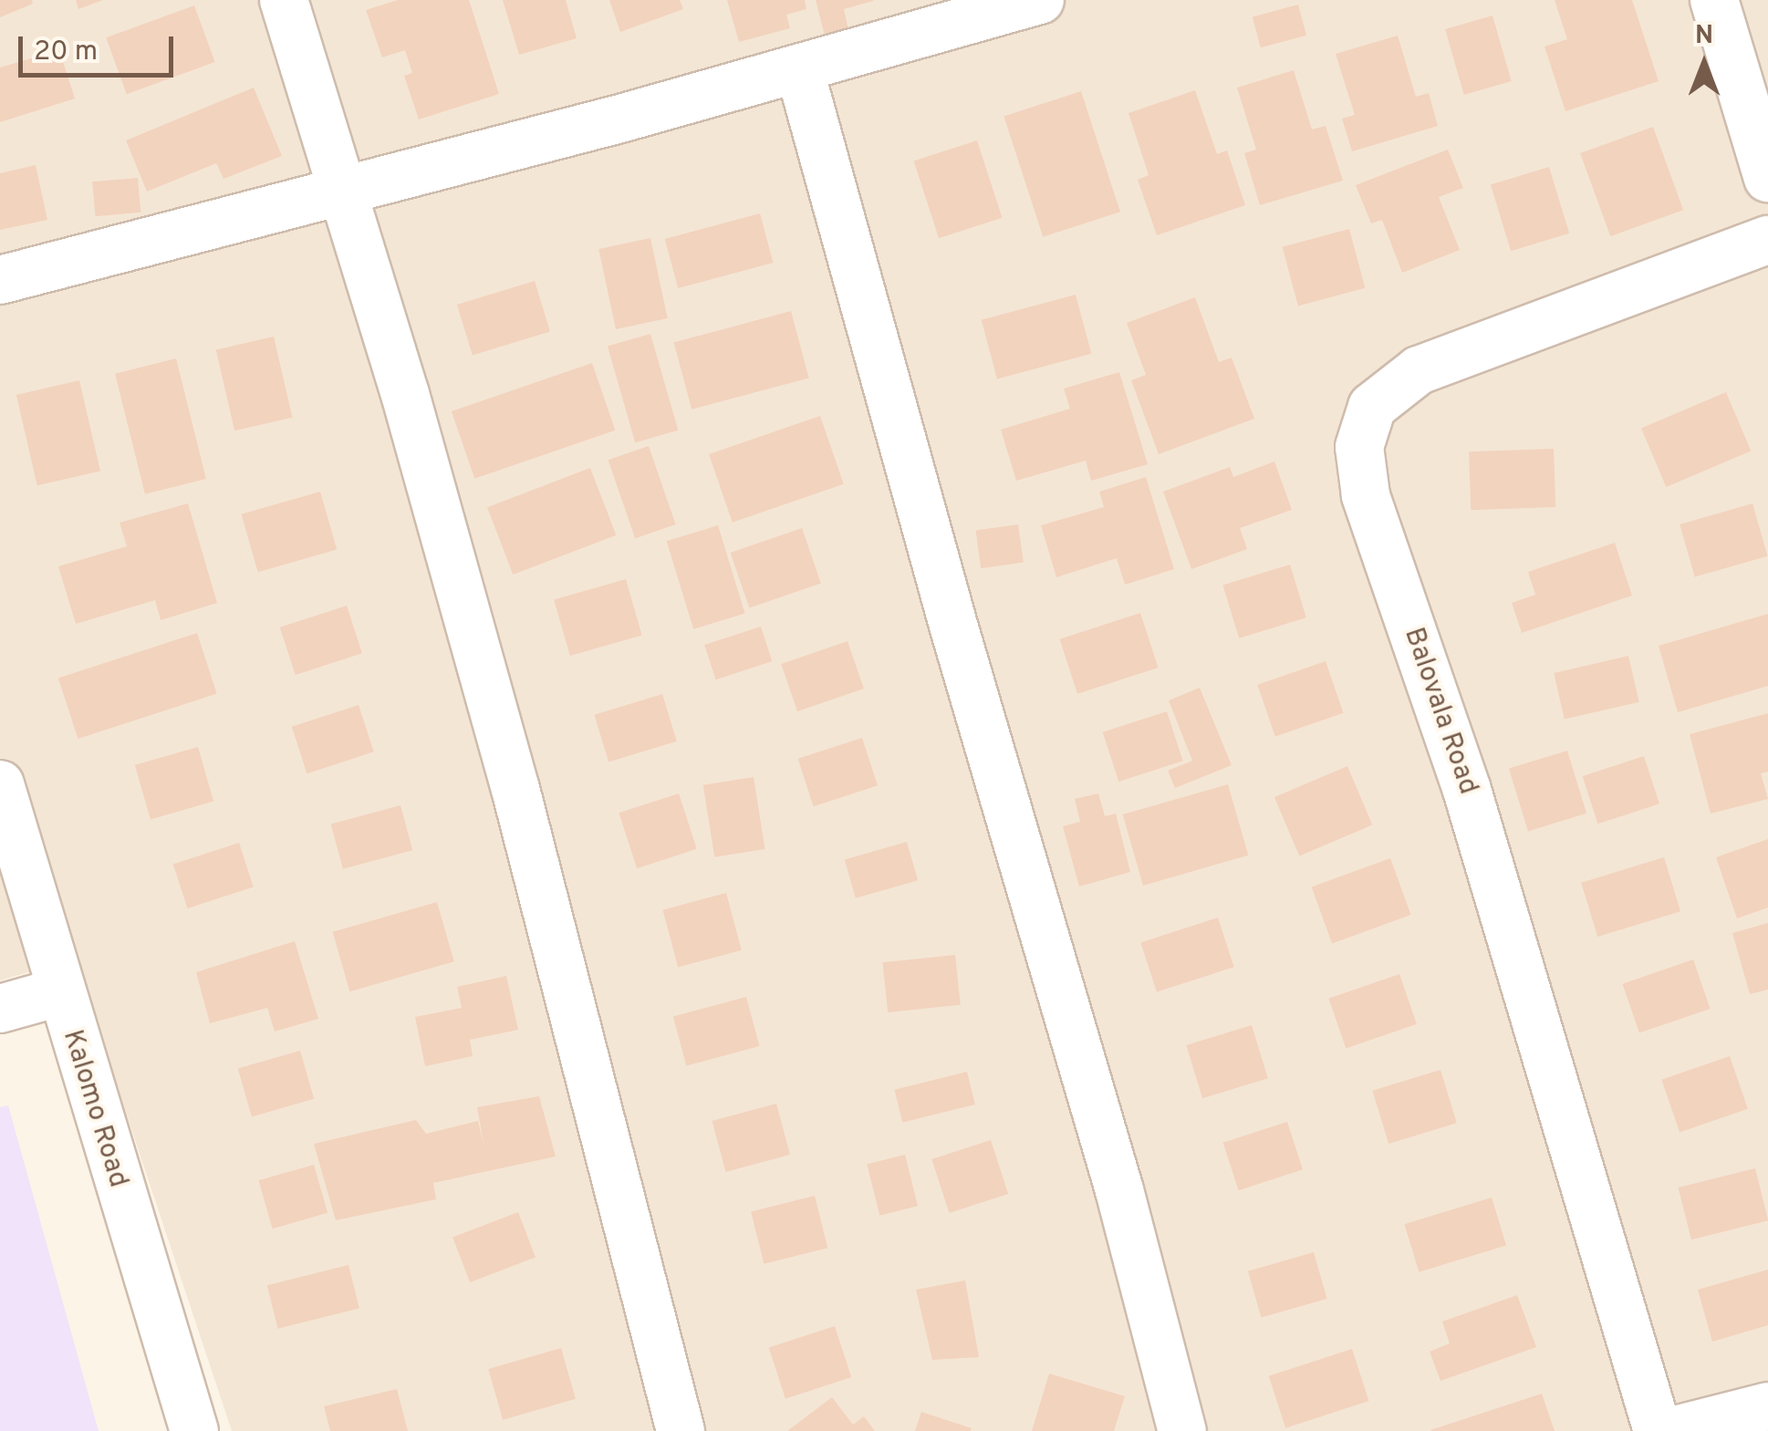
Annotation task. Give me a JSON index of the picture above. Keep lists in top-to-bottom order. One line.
{"streets":{"street":["Balovala Road","Kalomo Road"]},"scale_bar":"20 m","north":"top"}
